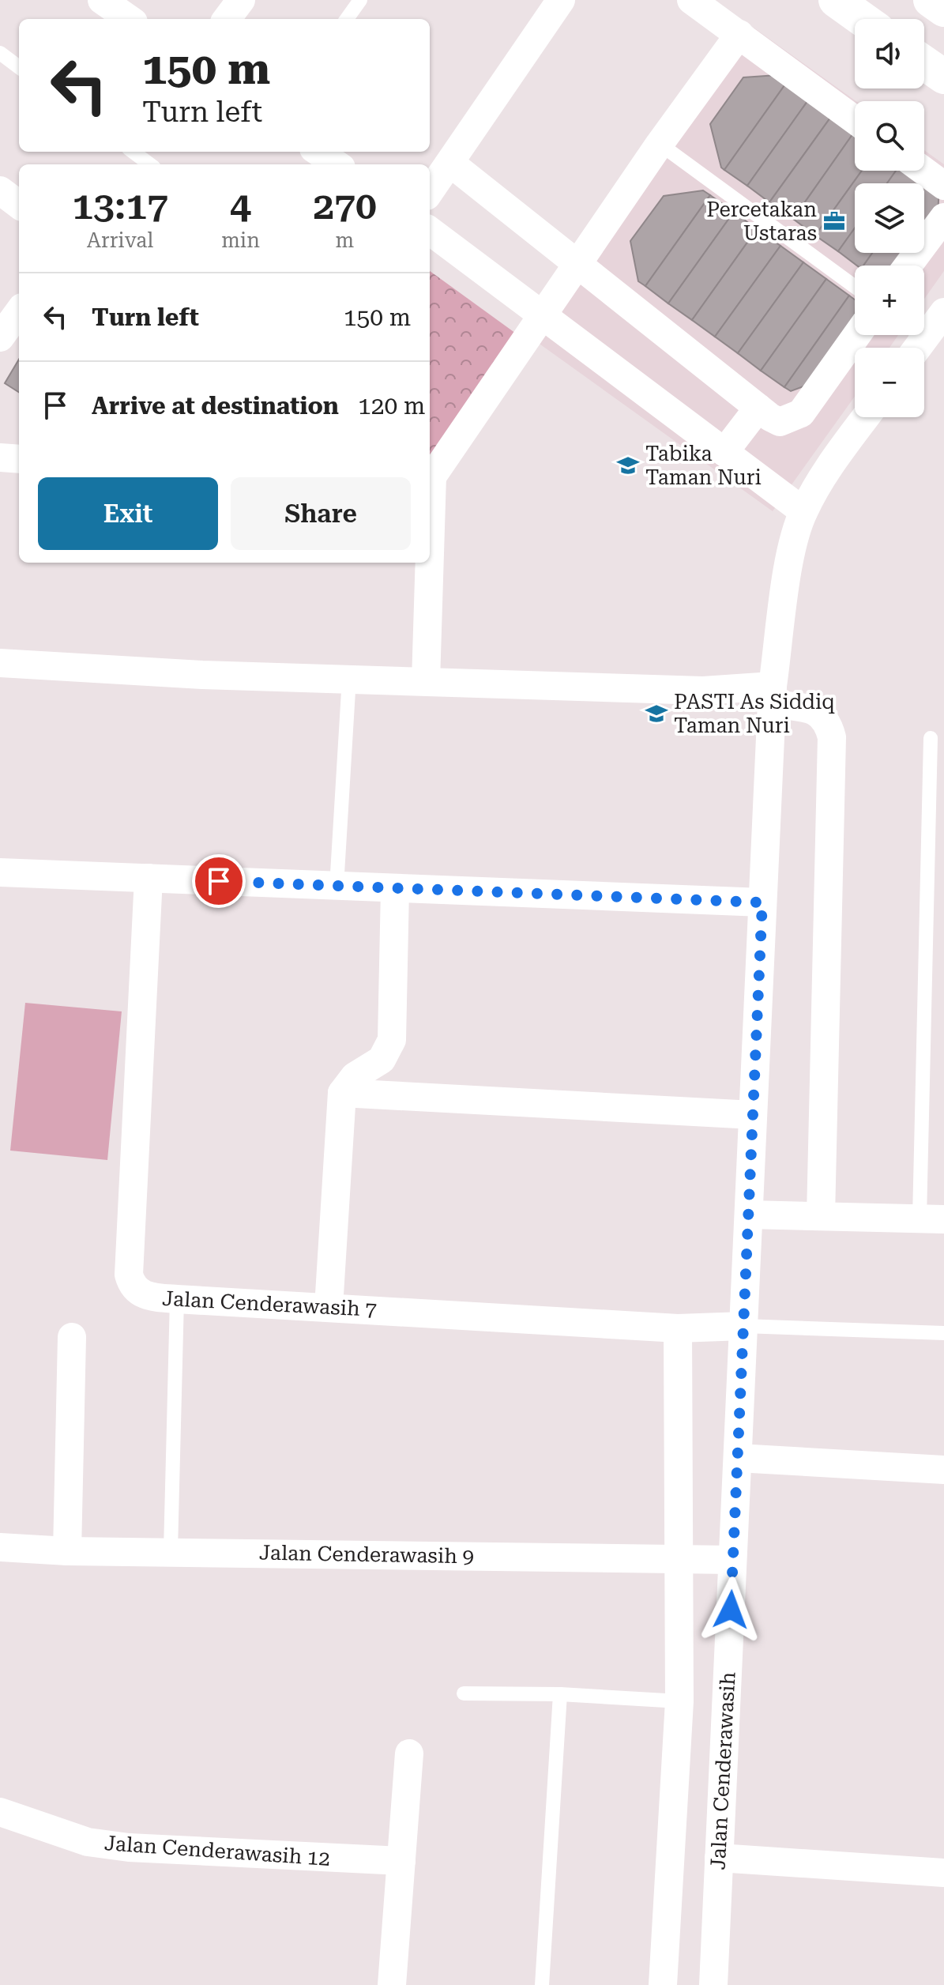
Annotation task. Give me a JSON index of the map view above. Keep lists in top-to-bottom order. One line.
{"streets":{"street":["Jalan Cenderawasih 7","Jalan Cenderawasih 9","Jalan Cenderawasih","Jalan Cenderawasih 12"]},"crossings":[["Jalan Cenderawasih 7","Jalan Cenderawasih"],["Jalan Cenderawasih 9","Jalan Cenderawasih"]],"places":{"office":["Percetakan Ustaras"],"school or university":["Tabika Taman Nuri","PASTI As Siddiq Taman Nuri"]},"page":{"map_buttons":["+","−"],"turn":["150 m","Turn left"],"eta":["13:17","Arrival","4","min","270","m"],"list":[{"name":"Turn left","value":"150 m"},{"name":"Arrive at destination","value":"120 m"}],"buttons":["Exit","Share"]}}
